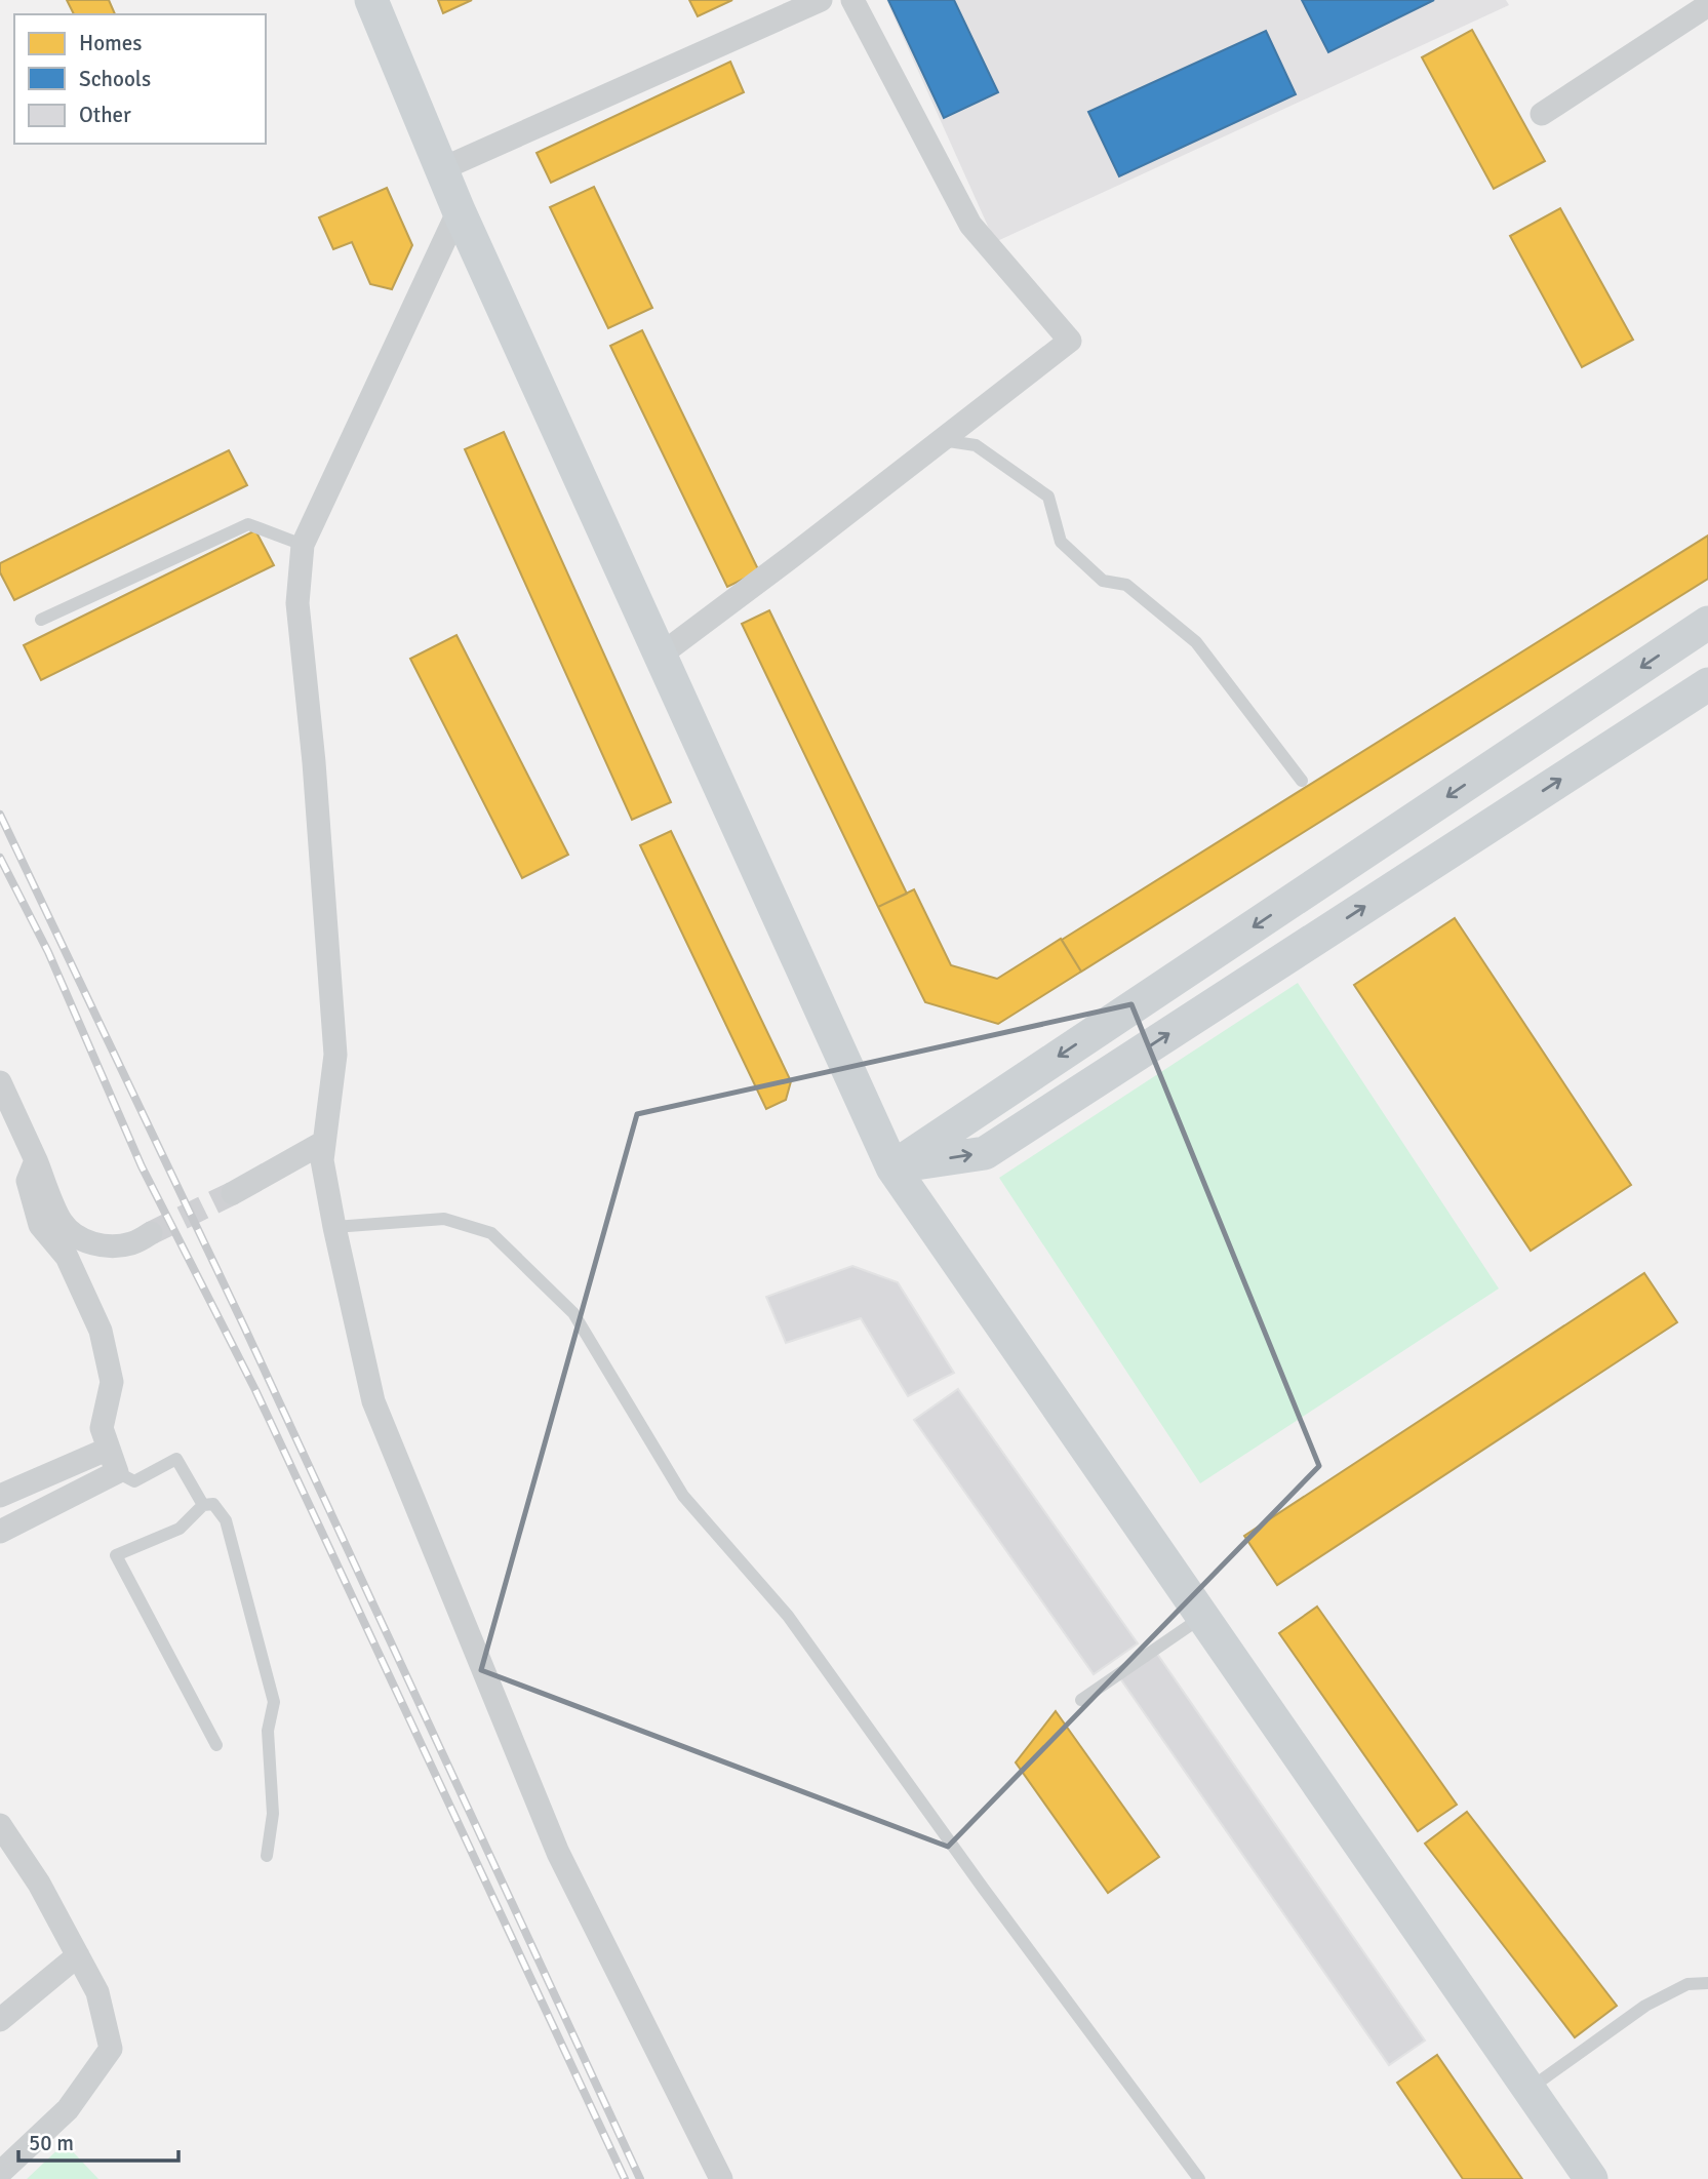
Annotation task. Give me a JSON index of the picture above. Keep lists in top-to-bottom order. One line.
{"legend":["Homes","Schools","Other"],"scale_bar":"50 m"}
